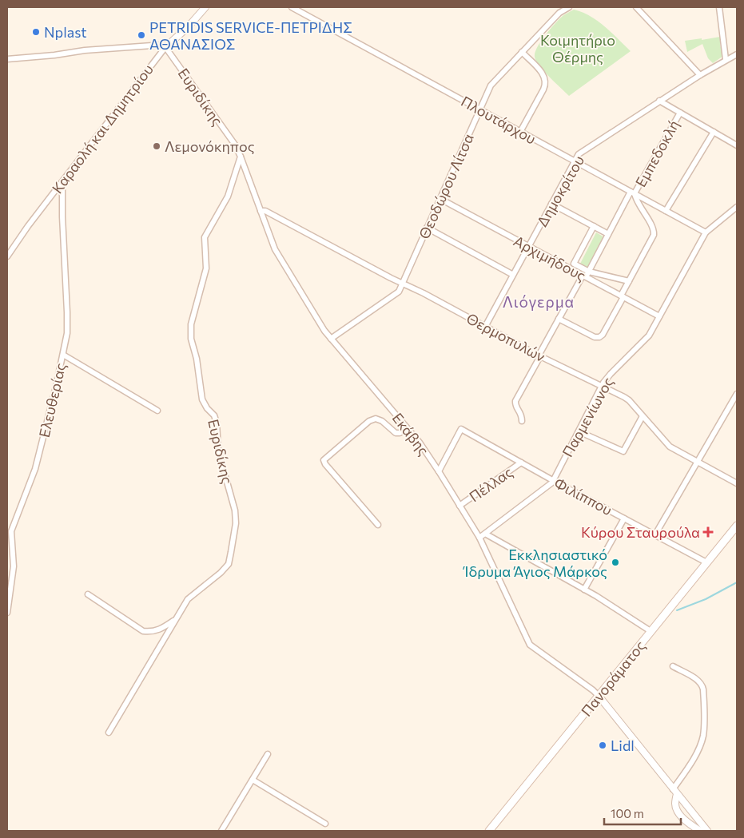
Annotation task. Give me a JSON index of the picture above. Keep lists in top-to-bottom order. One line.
{"streets":{"main road":["Πανοράματος"],"street":["Ευριδίκης","Πλουτάρχου","Καραολή και Δημητρίου","Εμπεδοκλή","Θεοδώρου Λίτσα","Δημοκρίτου","Αρχιμήδους","Θερμοπυλών","Ελευθερίας","Παρμενίωνος","Εκάβης","Πέλλας","Φιλίππου"]},"crossings":[["Ευριδίκης","Καραολή και Δημητρίου"],["Ευριδίκης","Εκάβης"],["Πλουτάρχου","Εμπεδοκλή"],["Πλουτάρχου","Θεοδώρου Λίτσα"],["Πλουτάρχου","Δημοκρίτου"],["Πλουτάρχου","Παρμενίωνος"],["Καραολή και Δημητρίου","Ελευθερίας"],["Εμπεδοκλή","Αρχιμήδους"],["Εμπεδοκλή","Θερμοπυλών"],["Θεοδώρου Λίτσα","Αρχιμήδους"],["Θεοδώρου Λίτσα","Θερμοπυλών"],["Θεοδώρου Λίτσα","Εκάβης"],["Δημοκρίτου","Αρχιμήδους"],["Δημοκρίτου","Θερμοπυλών"],["Αρχιμήδους","Παρμενίωνος"],["Θερμοπυλών","Παρμενίωνος"],["Θερμοπυλών","Εκάβης"],["Παρμενίωνος","Εκάβης"],["Παρμενίωνος","Φιλίππου"],["Εκάβης","Πέλλας"],["Εκάβης","Φιλίππου"],["Εκάβης","Πανοράματος"],["Πέλλας","Φιλίππου"],["Φιλίππου","Πανοράματος"]],"districts":["Λιόγερμα"],"parks":["Κοιμητήριο Θέρμης"],"places":{"other":["Nplast","PETRIDIS SERVICE-ΠΕΤΡΙΔΗΣ ΑΘΑΝΑΣΙΟΣ","Λεμονόκηπος","Εκκλησιαστικό Ίδρυμα Άγιος Μάρκος","Lidl"],"health":["Κύρου Σταυρούλα"]},"scale_bar":"100 m"}
